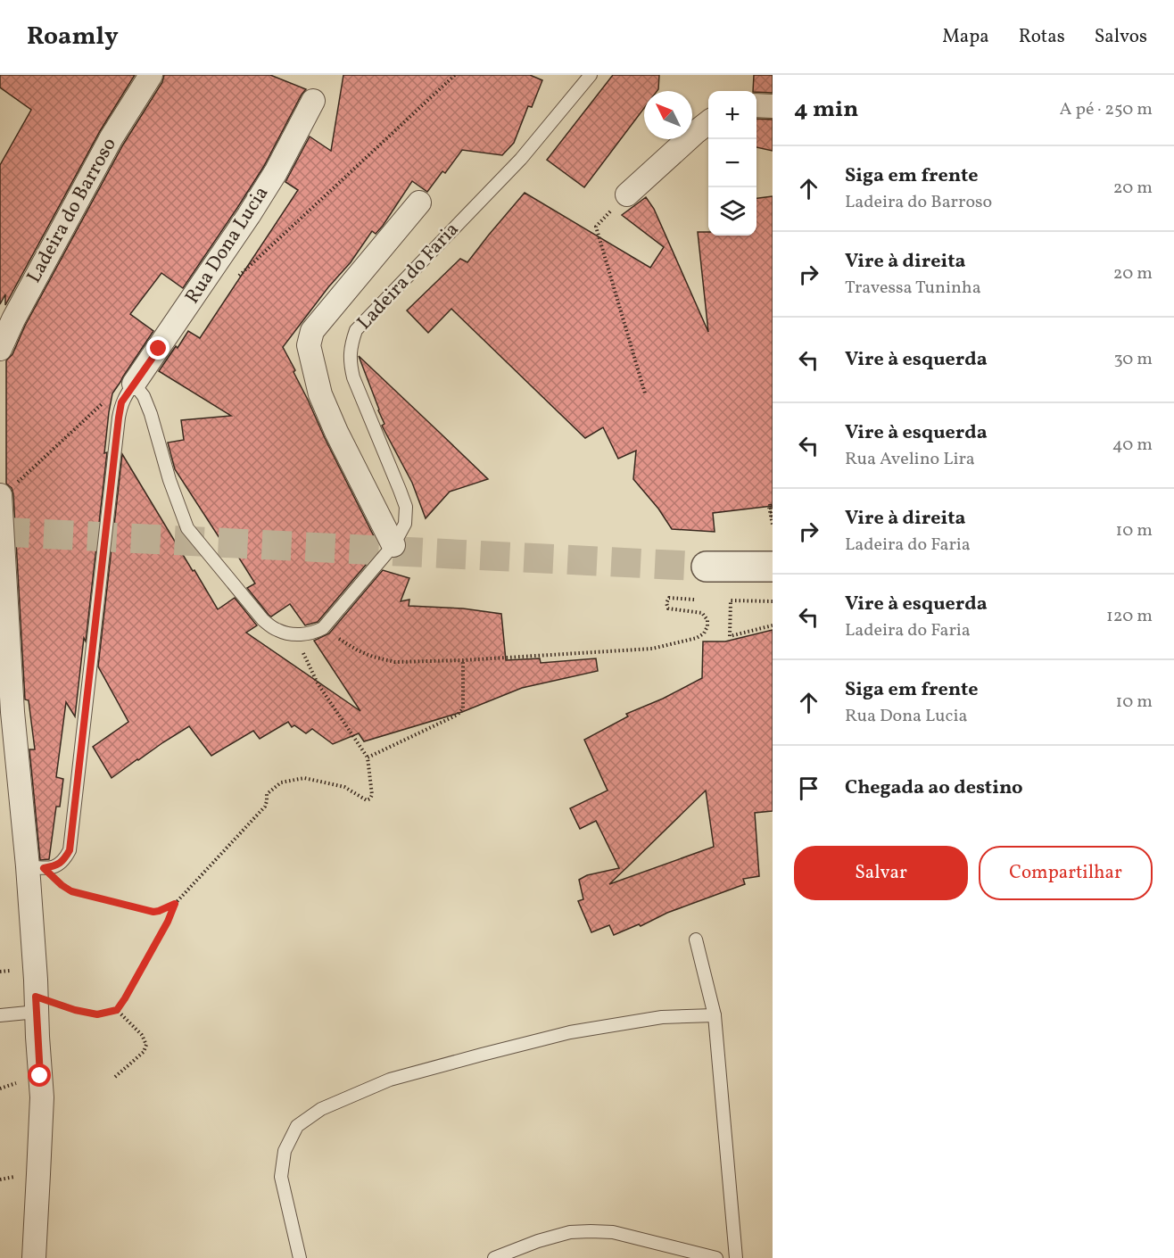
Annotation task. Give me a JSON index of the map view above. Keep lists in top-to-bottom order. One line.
{"streets":{"street":["Ladeira do Barroso","Rua Dona Lucia","Ladeira do Faria"]},"north":"top left","page":{"header":"Roamly","nav":["Mapa","Rotas","Salvos"],"heading":["4 min","A pé · 250 m"],"map_buttons":["+","−"],"list":[["Siga em frente","Ladeira do Barroso","20 m"],["Vire à direita","Travessa Tuninha","20 m"],["Vire à esquerda","30 m"],["Vire à esquerda","Rua Avelino Lira","40 m"],["Vire à direita","Ladeira do Faria","10 m"],["Vire à esquerda","Ladeira do Faria","120 m"],["Siga em frente","Rua Dona Lucia","10 m"],"Chegada ao destino"],"buttons":["Salvar","Compartilhar"]}}
